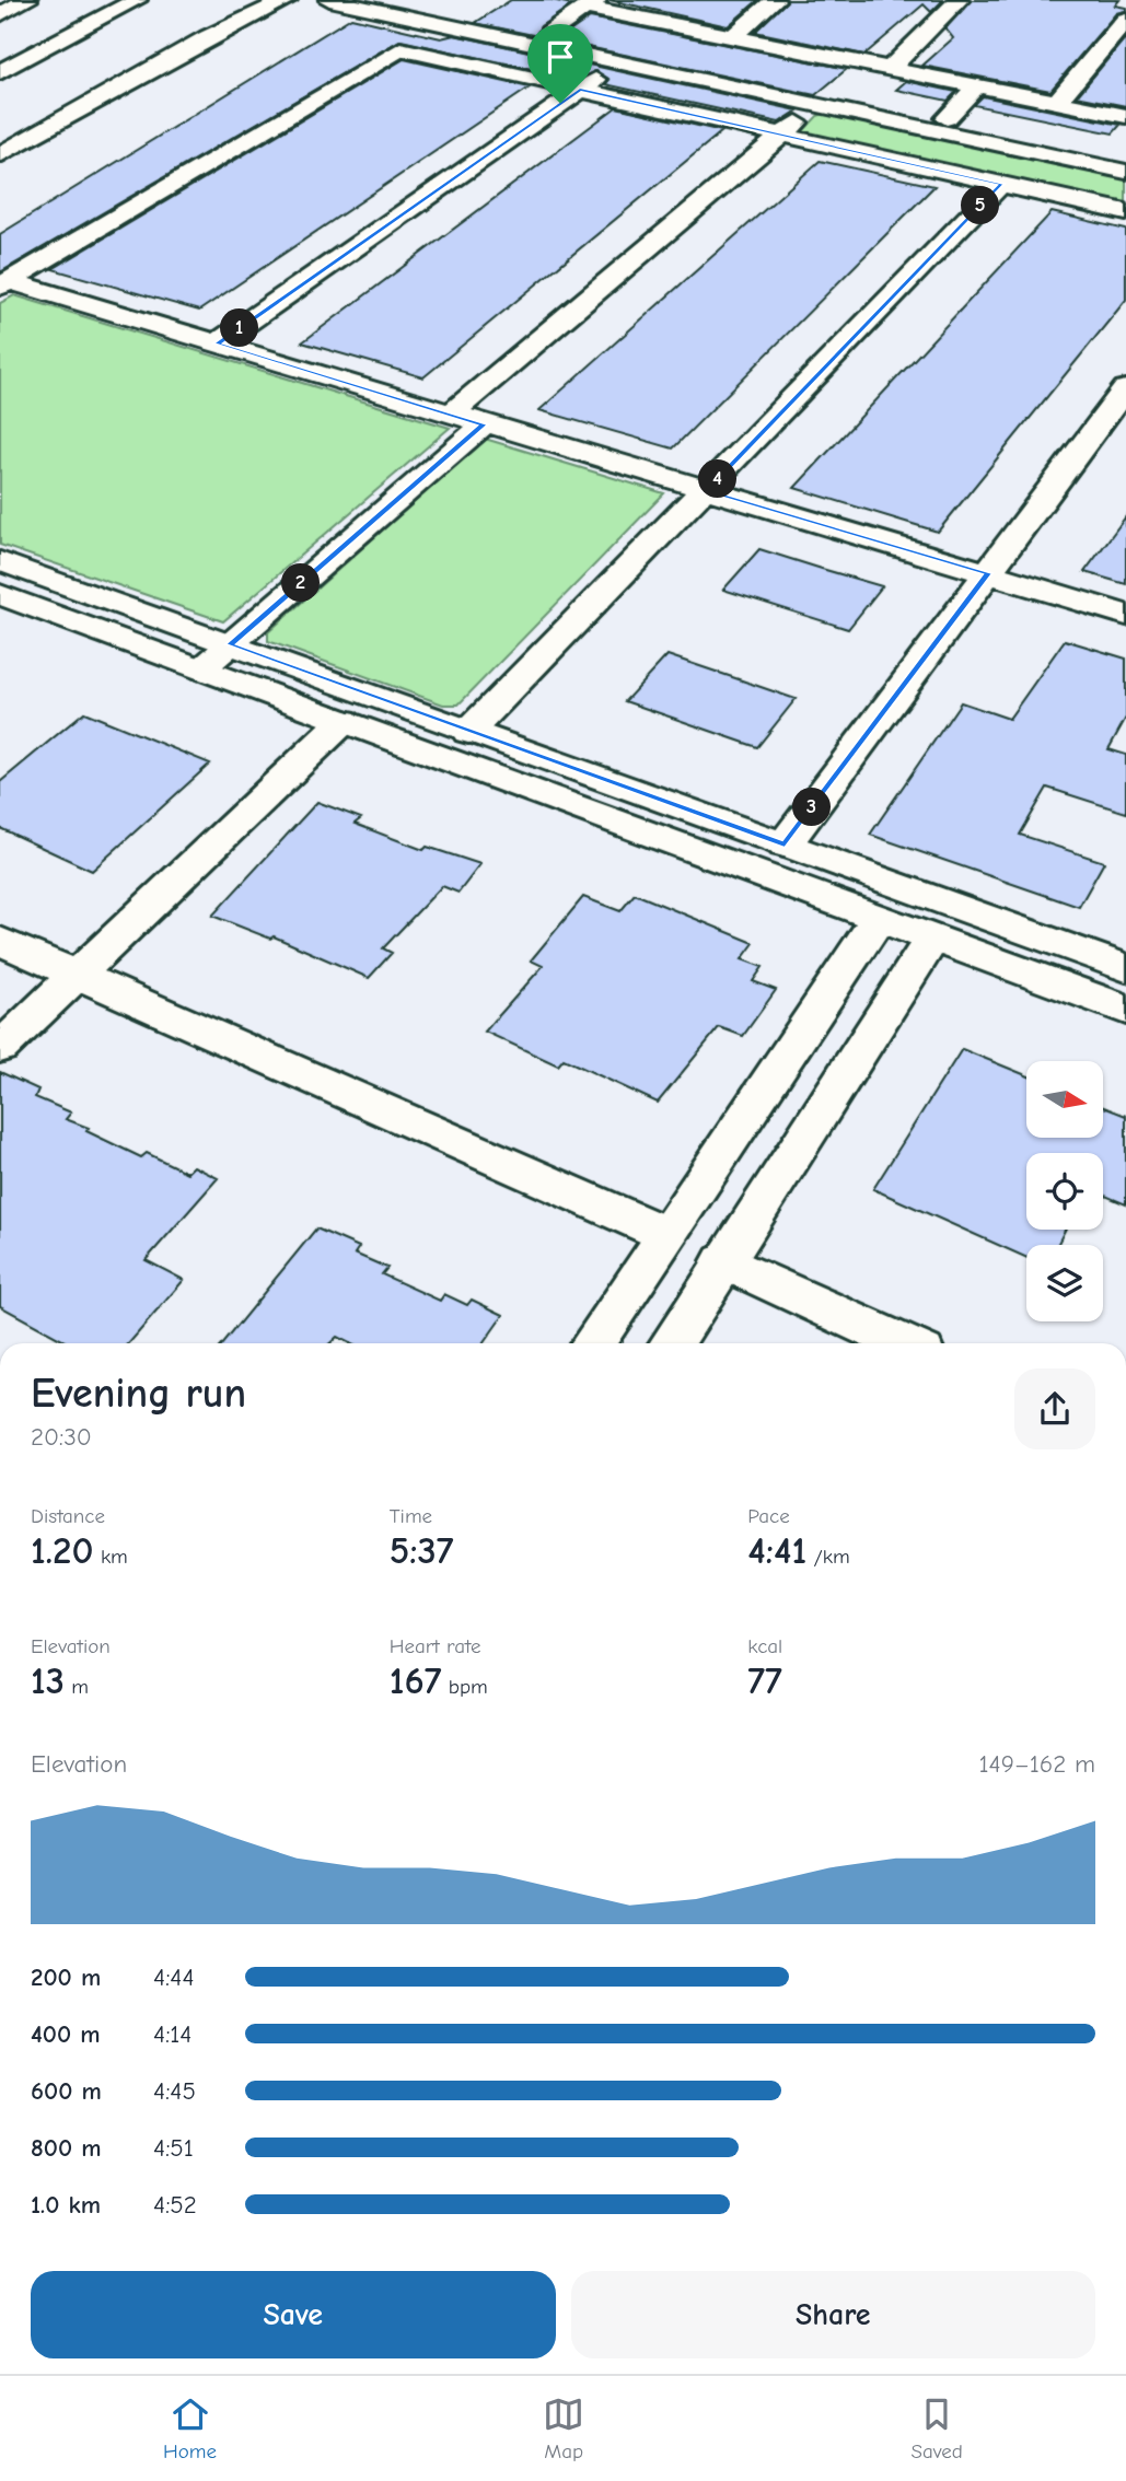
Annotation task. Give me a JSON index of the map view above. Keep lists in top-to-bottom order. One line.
{"north":"right","page":{"pins":["5","1","4","2","3"],"heading":["Evening run","20:30"],"stats":[["Distance","1.20 km"],["Time","5:37"],["Pace","4:41 /km"],["Elevation","13 m"],["Heart rate","167 bpm"],["kcal","77"]],"chart":["Elevation","149–162 m"],"list":[{"name":"200 m","note":"4:44"},{"name":"400 m","note":"4:14"},{"name":"600 m","note":"4:45"},{"name":"800 m","note":"4:51"},{"name":"1.0 km","note":"4:52"}],"buttons":["Save","Share"],"tabs":["Home","Map","Saved"]}}
